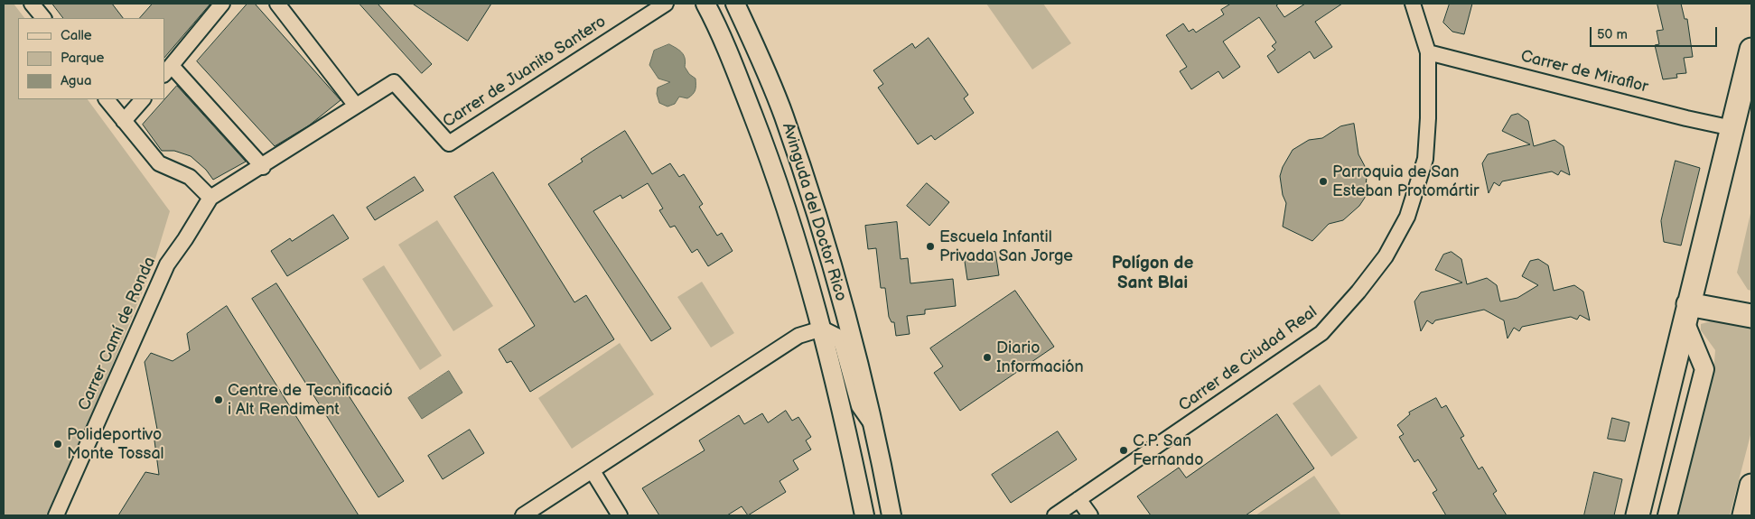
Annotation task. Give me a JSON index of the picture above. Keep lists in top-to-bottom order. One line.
{"streets":{"street":["Carrer de Juanito Santero","Carrer de Miraflor","Avinguda del Doctor Rico","Carrer Camí de Ronda","Carrer de Ciudad Real"]},"crossings":[["Carrer de Juanito Santero","Carrer Camí de Ronda"],["Carrer de Miraflor","Carrer de Ciudad Real"]],"districts":["Polígon de Sant Blai"],"places":["Parroquia de San Esteban Protomártir","Escuela Infantil Privada San Jorge","Diario Información","Centre de Tecnificació i Alt Rendiment","Polideportivo Monte Tossal","C.P. San Fernando"],"legend":["Calle","Parque","Agua"],"scale_bar":"50 m"}
